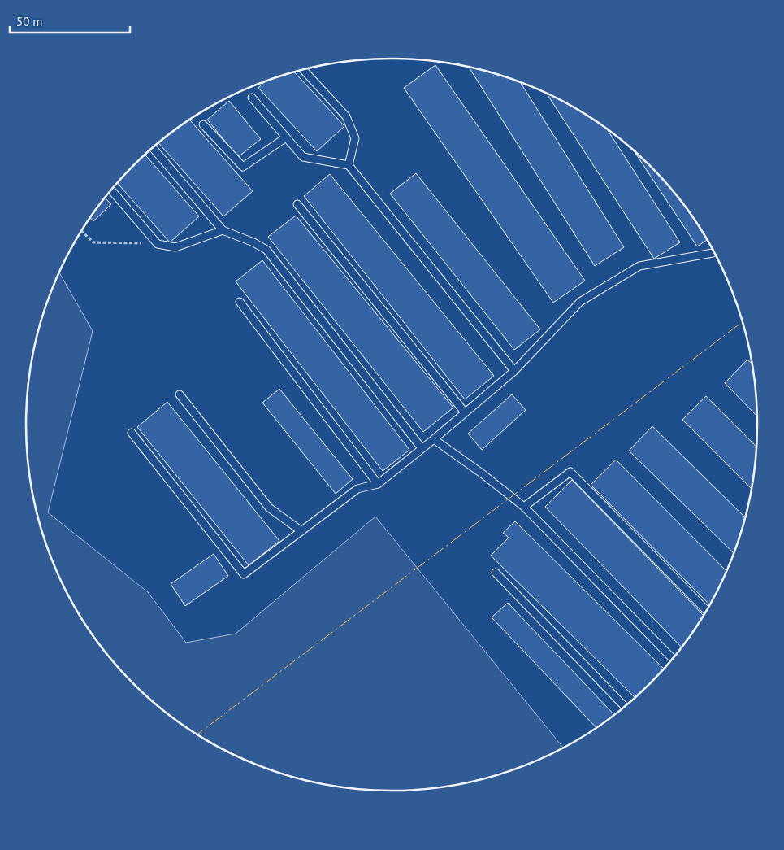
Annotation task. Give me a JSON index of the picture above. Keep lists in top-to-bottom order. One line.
{"scale_bar":"50 m"}
